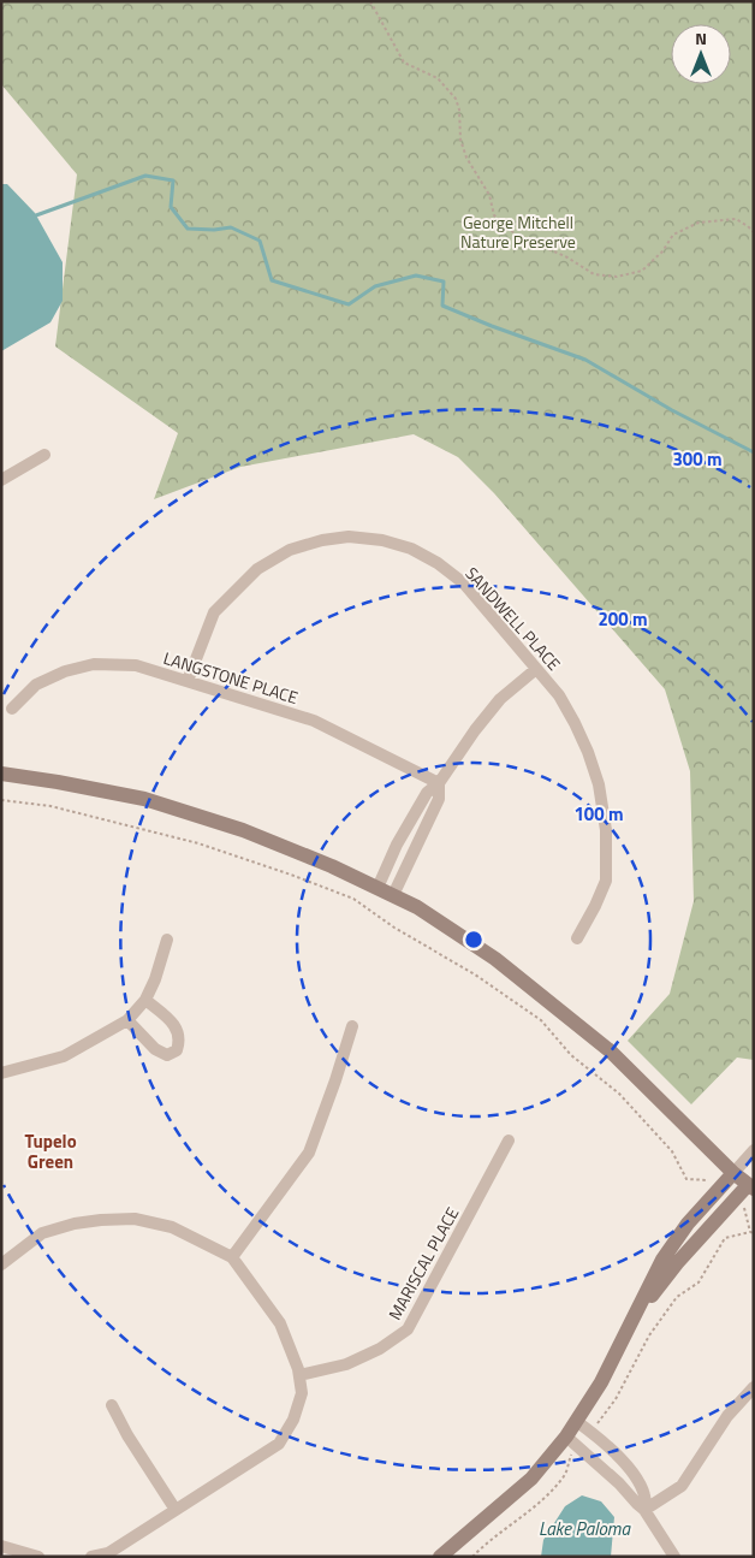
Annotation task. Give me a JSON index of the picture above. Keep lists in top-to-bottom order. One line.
{"streets":{"street":["SANDWELL PLACE","LANGSTONE PLACE","MARISCAL PLACE"]},"crossings":[["SANDWELL PLACE","LANGSTONE PLACE"]],"districts":["Tupelo Green"],"water":["Lake Paloma"],"parks":["George Mitchell Nature Preserve"],"north":"top","rings":["300 m","200 m","100 m"]}
